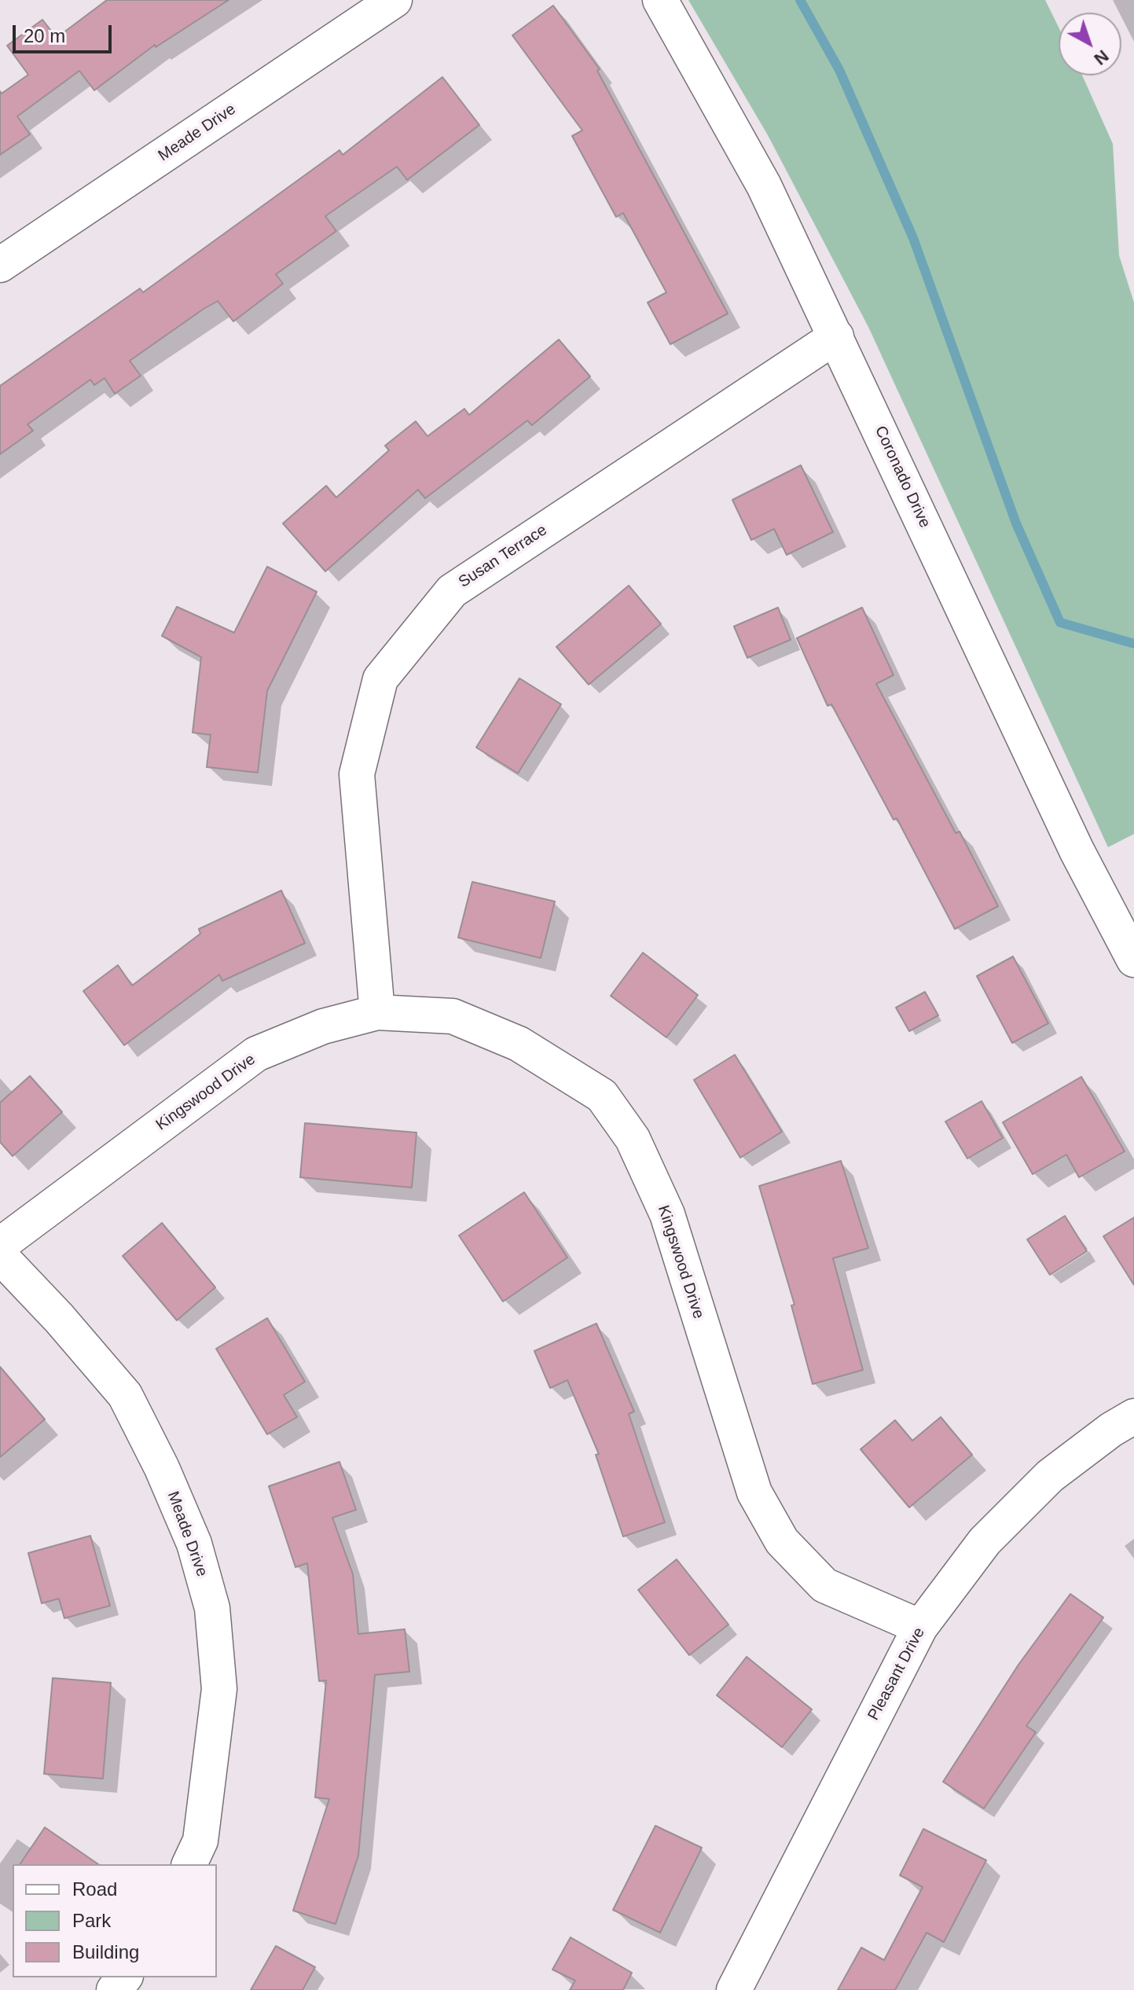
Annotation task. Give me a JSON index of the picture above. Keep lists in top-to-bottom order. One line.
{"streets":{"street":["Meade Drive","Coronado Drive","Susan Terrace","Kingswood Drive","Pleasant Drive"]},"crossings":[["Coronado Drive","Susan Terrace"],["Susan Terrace","Kingswood Drive"],["Kingswood Drive","Pleasant Drive"]],"legend":["Road","Park","Building"],"scale_bar":"20 m","north":"bottom right"}
